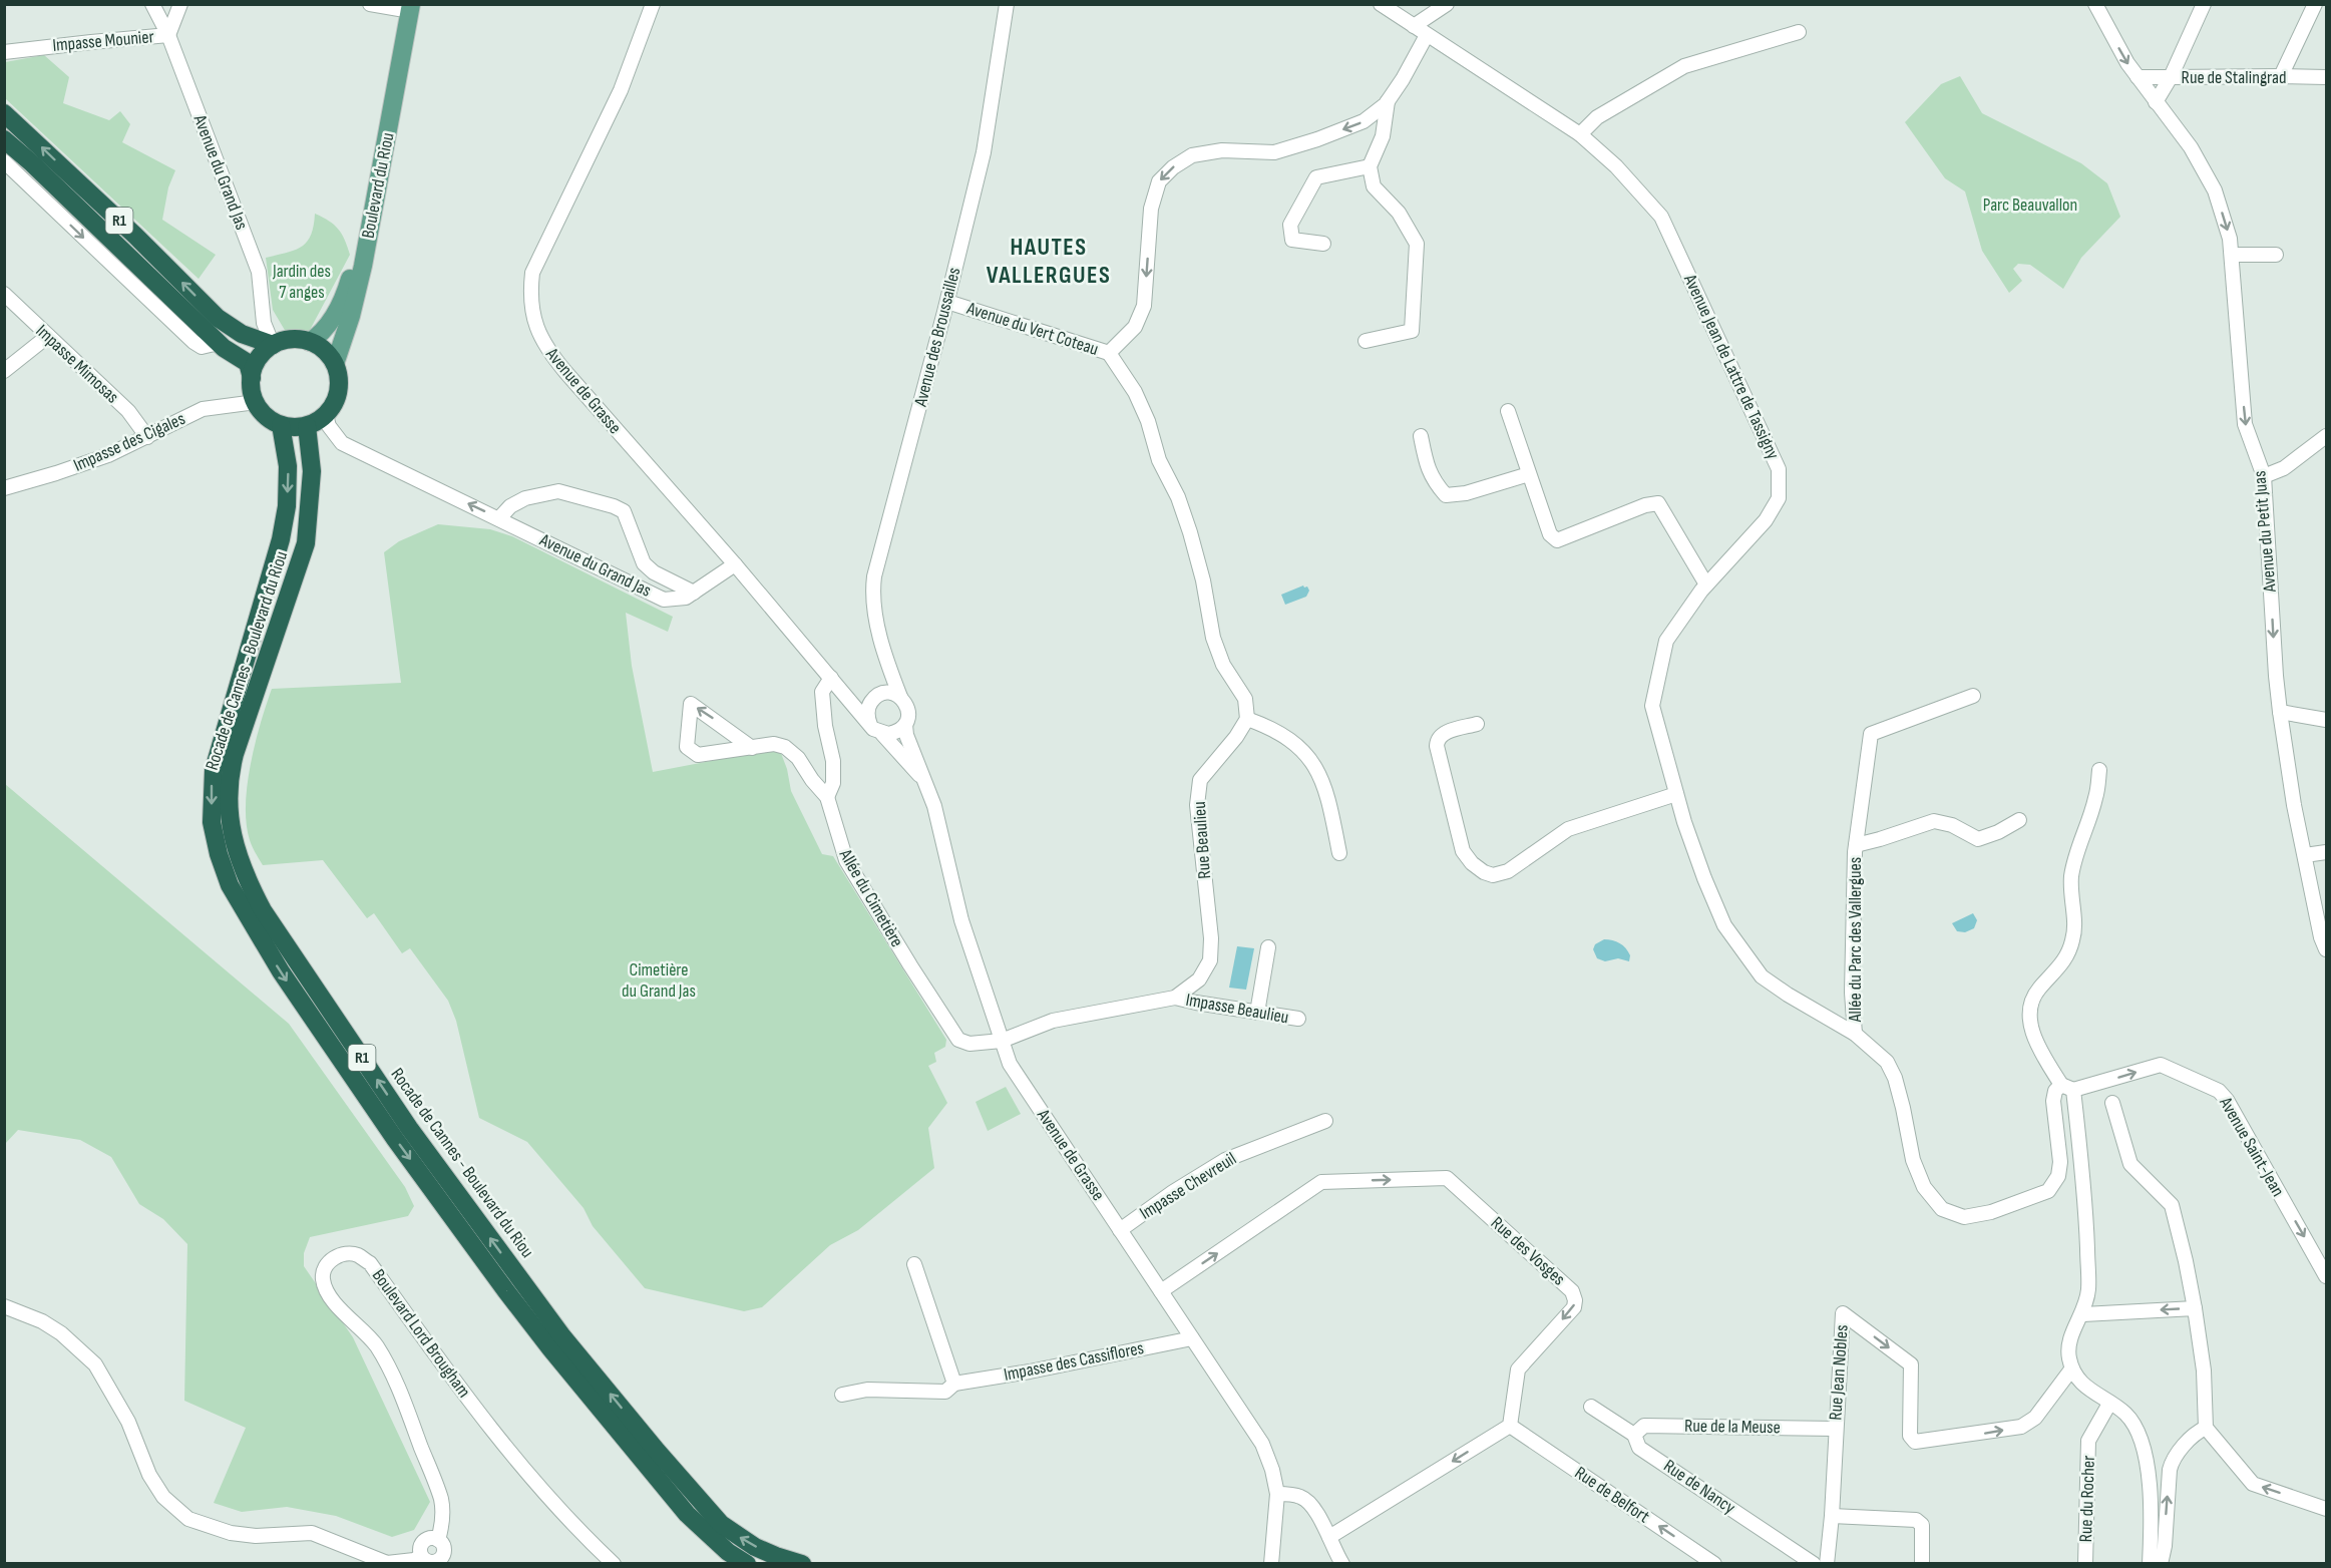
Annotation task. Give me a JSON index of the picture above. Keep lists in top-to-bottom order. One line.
{"streets":{"highway":["R1","Rocade de Cannes - Boulevard du Riou"],"main road":["Boulevard du Riou"],"street":["Impasse Mounier","Rue de Stalingrad","Avenue du Grand Jas","Avenue du Vert Coteau","Avenue des Broussailles","Impasse Mimosas","Avenue Jean de Lattre de Tassigny","Avenue de Grasse","Impasse des Cigales","Avenue du Petit Juas","Rue Beaulieu","Allée du Cimetière","Allée du Parc des Vallergues","Impasse Beaulieu","Avenue Saint-Jean","Impasse Chevreuil","Rue des Vosges","Boulevard Lord Brougham","Impasse des Cassiflores","Rue Jean Nobles","Rue de la Meuse","Rue de Nancy","Rue de Belfort","Rue du Rocher"]},"crossings":[["Impasse Mounier","Avenue du Grand Jas"],["Rue de Stalingrad","Avenue du Petit Juas"],["Avenue du Grand Jas","Boulevard du Riou"],["Avenue du Grand Jas","R1"],["Avenue du Grand Jas","Avenue de Grasse"],["Avenue du Grand Jas","Impasse des Cigales"],["Avenue du Grand Jas","Rocade de Cannes - Boulevard du Riou"],["Boulevard du Riou","R1"],["Boulevard du Riou","Impasse des Cigales"],["Boulevard du Riou","Rocade de Cannes - Boulevard du Riou"],["R1","Impasse des Cigales"],["R1","Rocade de Cannes - Boulevard du Riou"],["Avenue du Vert Coteau","Avenue des Broussailles"],["Avenue du Vert Coteau","Avenue Jean de Lattre de Tassigny"],["Avenue des Broussailles","Avenue de Grasse"],["Impasse Mimosas","Impasse des Cigales"],["Avenue Jean de Lattre de Tassigny","Allée du Parc des Vallergues"],["Avenue Jean de Lattre de Tassigny","Avenue Saint-Jean"],["Avenue de Grasse","Rue Beaulieu"],["Avenue de Grasse","Allée du Cimetière"],["Avenue de Grasse","Impasse Chevreuil"],["Avenue de Grasse","Rue des Vosges"],["Avenue de Grasse","Impasse des Cassiflores"],["Impasse des Cigales","Rocade de Cannes - Boulevard du Riou"],["Rue Beaulieu","Allée du Cimetière"],["Rue Beaulieu","Impasse Beaulieu"],["Rue des Vosges","Rue de Belfort"],["Rue Jean Nobles","Rue de la Meuse"],["Rue de la Meuse","Rue de Nancy"]],"one_way":["Avenue du Vert Coteau","Avenue du Petit Juas","Avenue Saint-Jean","Rue de Belfort"],"districts":["HAUTES VALLERGUES"],"parks":["Parc Beauvallon","Jardin des 7 anges","Cimetière du Grand Jas"]}
